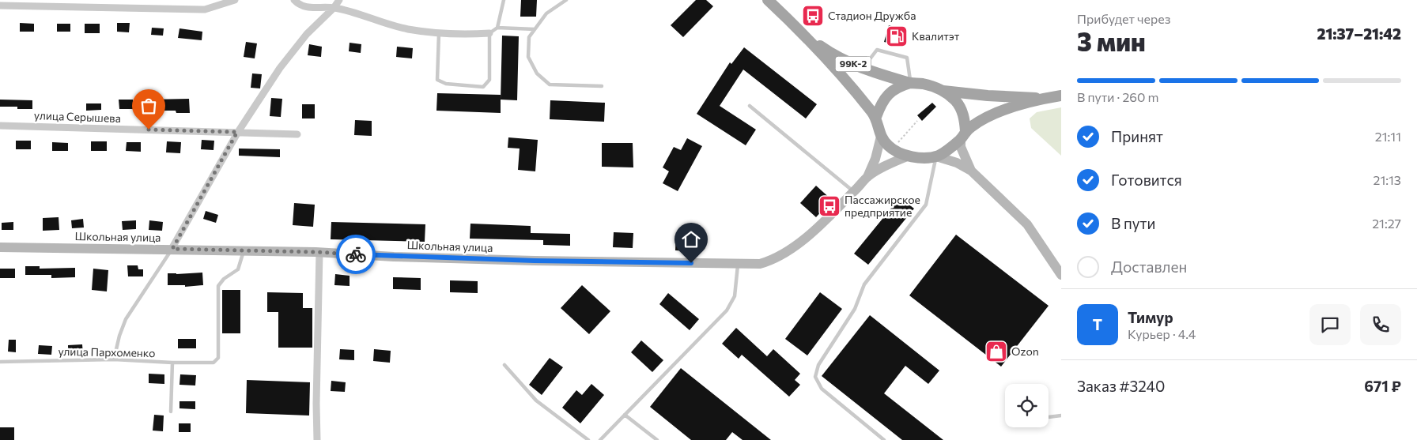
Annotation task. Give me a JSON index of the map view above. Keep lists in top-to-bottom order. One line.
{"streets":{"main road":["99К-2","Школьная улица"],"street":["улица Серышева"],"lane":["улица Пархоменко"]},"crossings":[["Школьная улица","улица Пархоменко"]],"places":{"bus stop":["Стадион Дружба","Пассажирское предприятие"],"fuel station":["Квалитэт"],"shop":["Ozon"]},"page":{"heading":["3 мин","Прибудет через","21:37–21:42"],"panel":["Тимур","Курьер · 4.4","Заказ #3240","671 ₽"],"bar":"В пути · 260 m","list":[["Принят","21:11"],["Готовится","21:13"],["В пути","21:27"],"Доставлен"],"round":"Т"}}
